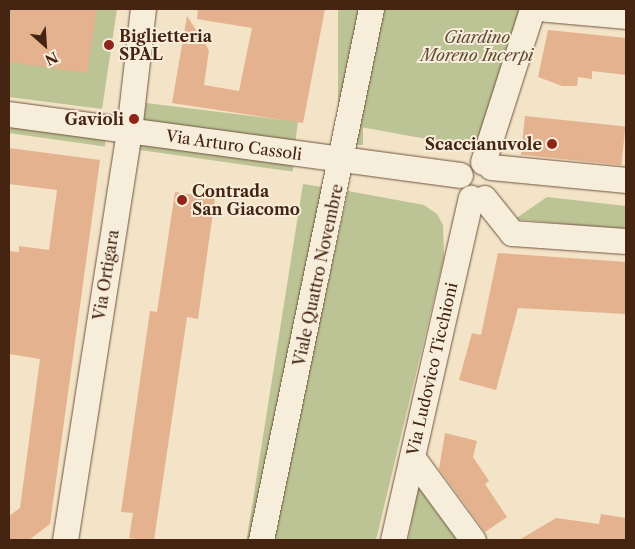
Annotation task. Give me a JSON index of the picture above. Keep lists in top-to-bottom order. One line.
{"streets":{"street":["Via Arturo Cassoli","Via Ortigara","Viale Quattro Novembre","Via Ludovico Ticchioni"]},"crossings":[["Via Arturo Cassoli","Via Ortigara"],["Via Arturo Cassoli","Viale Quattro Novembre"],["Via Arturo Cassoli","Via Ludovico Ticchioni"]],"parks":["Giardino Moreno Incerpi"],"places":["Biglietteria SPAL","Gavioli","Scaccianuvole","Contrada San Giacomo"],"north":"bottom right"}
